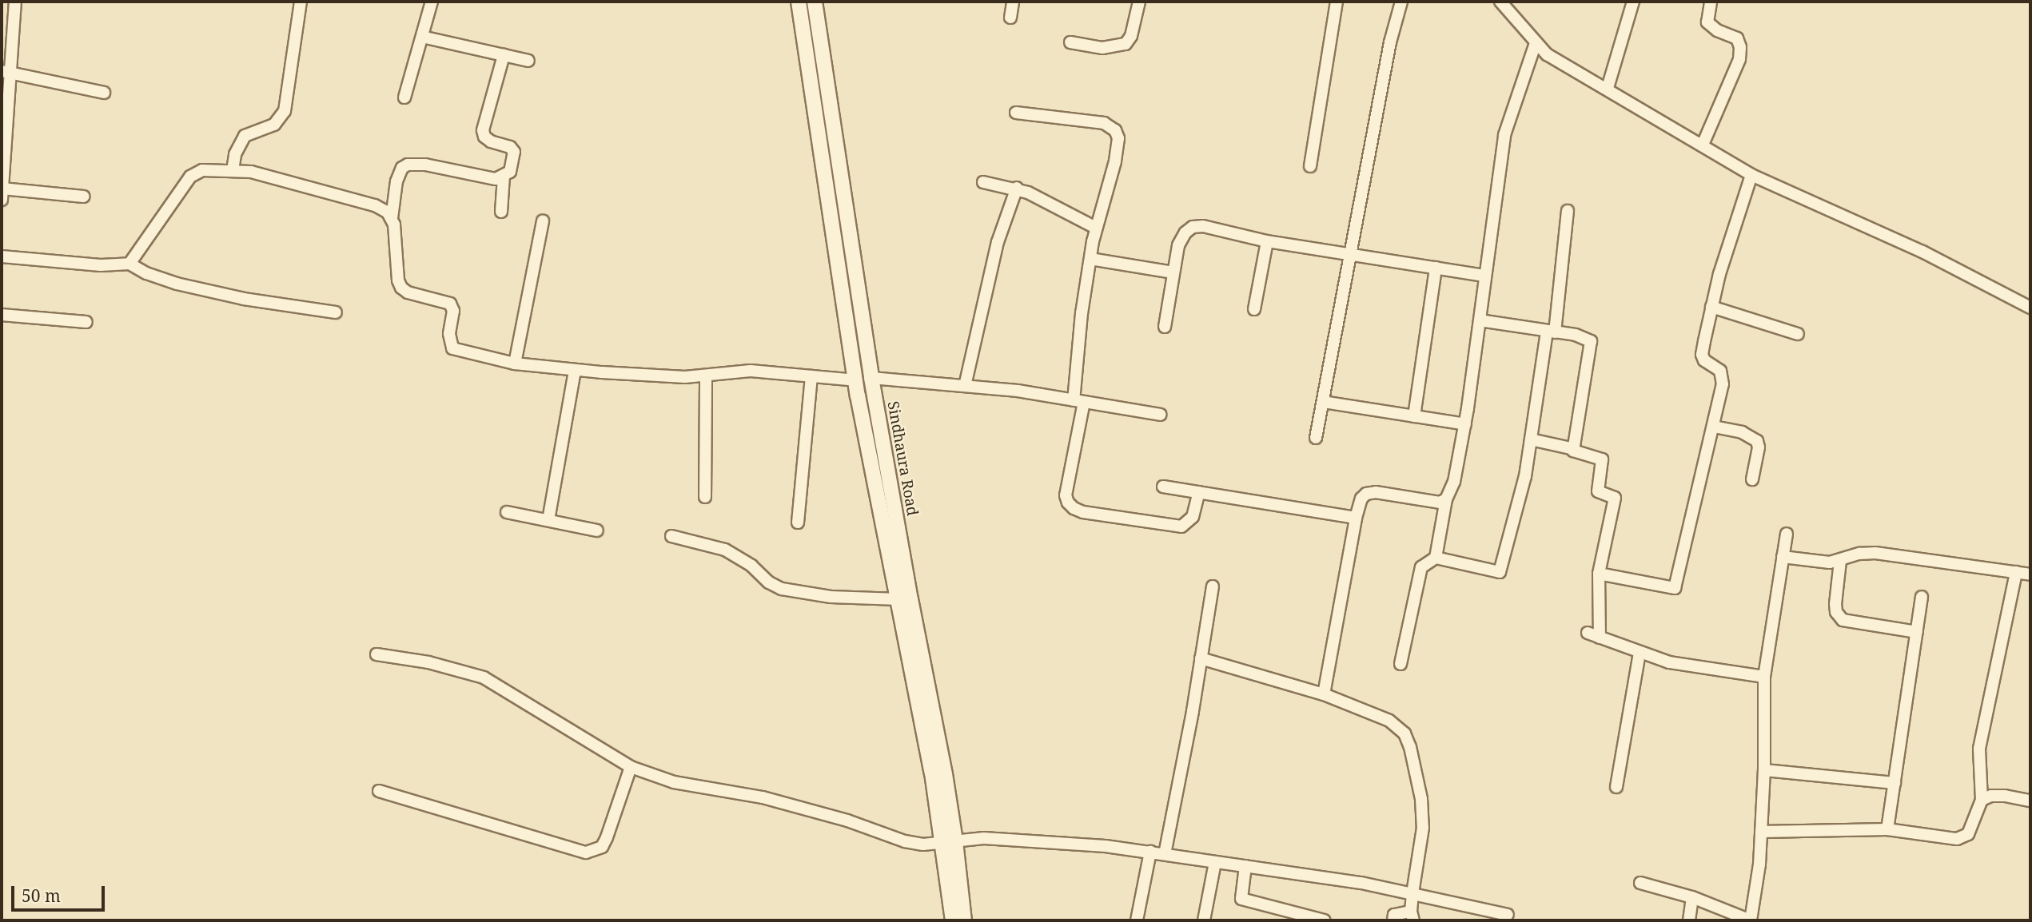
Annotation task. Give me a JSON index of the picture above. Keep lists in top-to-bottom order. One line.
{"streets":{"street":["Sindhaura Road"]},"scale_bar":"50 m"}
